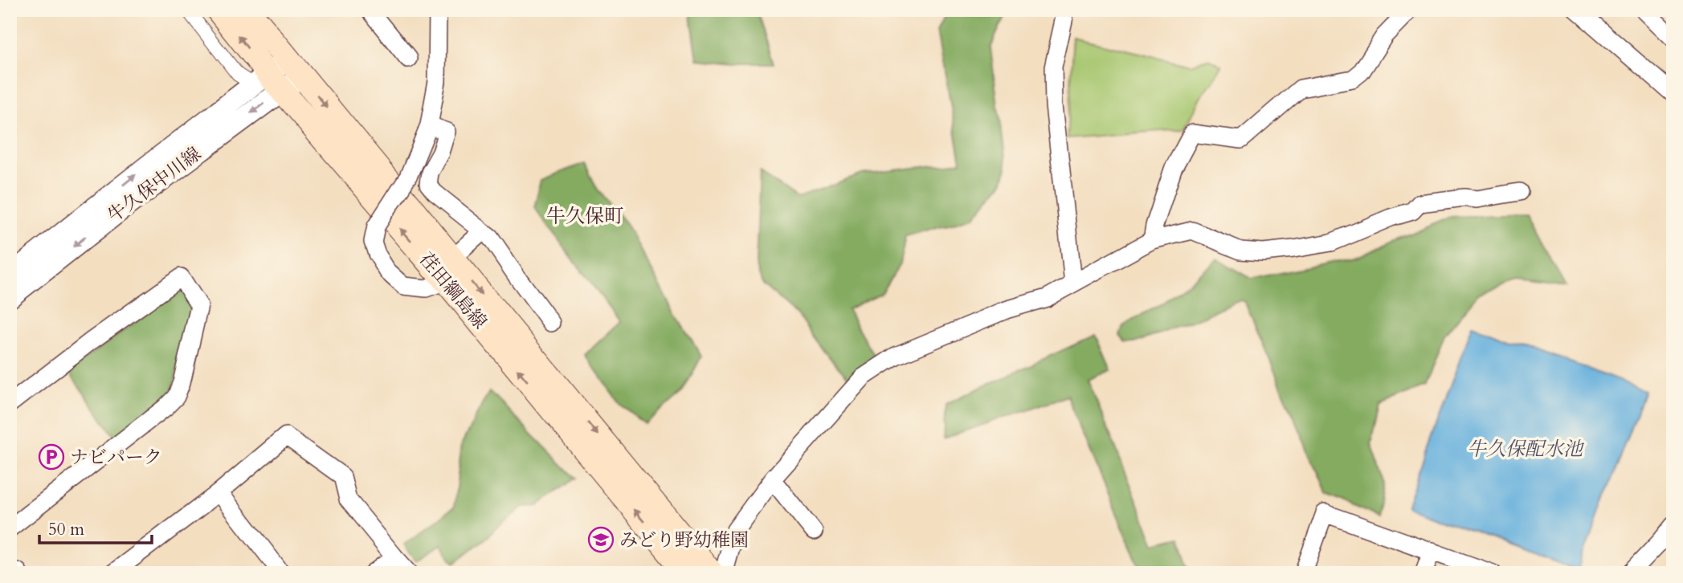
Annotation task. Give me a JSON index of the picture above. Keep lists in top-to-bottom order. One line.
{"streets":{"main road":["荏田綱島線"],"street":["牛久保中川線"]},"crossings":[["牛久保中川線","荏田綱島線"]],"districts":["牛久保町"],"water":["牛久保配水池"],"places":{"parking":["ナビパーク"],"school or university":["みどり野幼稚園"]},"scale_bar":"50 m"}
